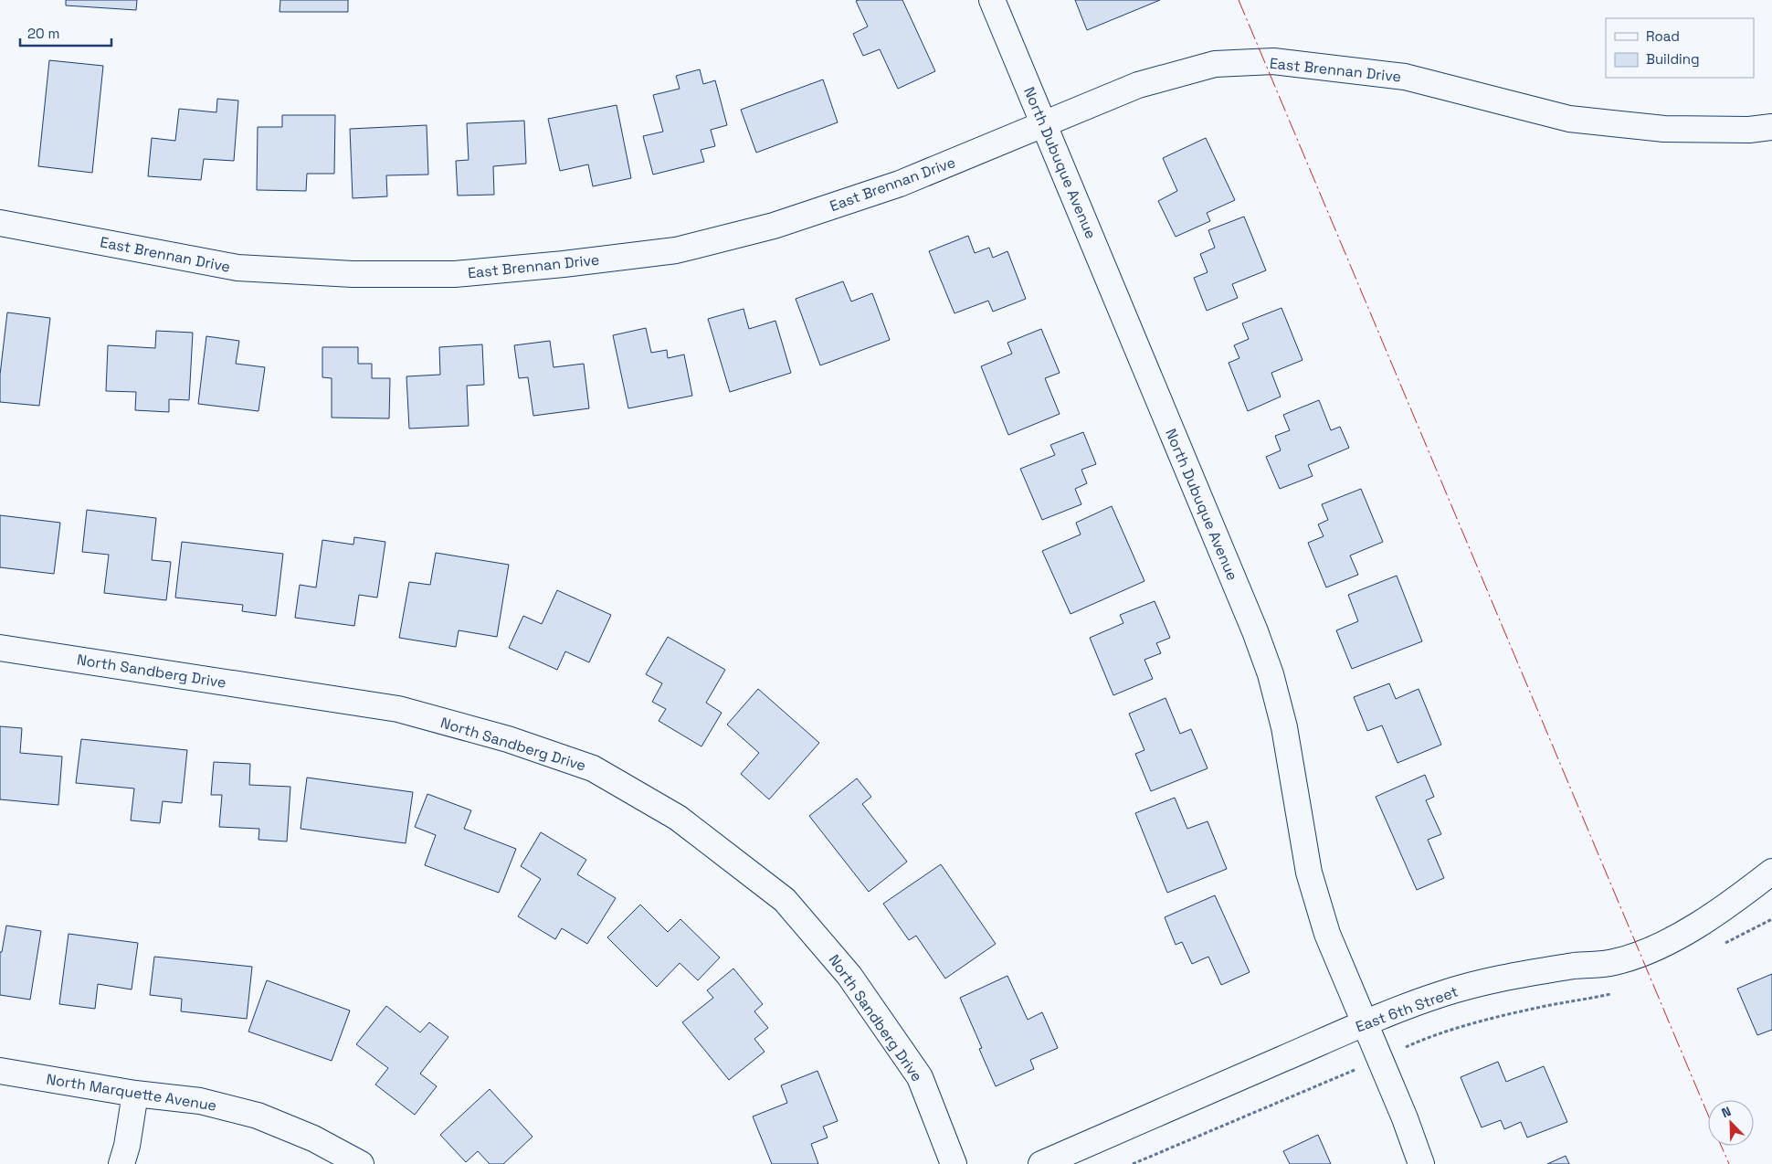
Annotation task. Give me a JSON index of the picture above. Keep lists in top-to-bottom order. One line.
{"streets":{"street":["East Brennan Drive","North Dubuque Avenue","North Sandberg Drive","East 6th Street","North Marquette Avenue"]},"crossings":[["East Brennan Drive","North Dubuque Avenue"],["North Dubuque Avenue","East 6th Street"]],"legend":["Road","Building"],"scale_bar":"20 m","north":"top left"}
